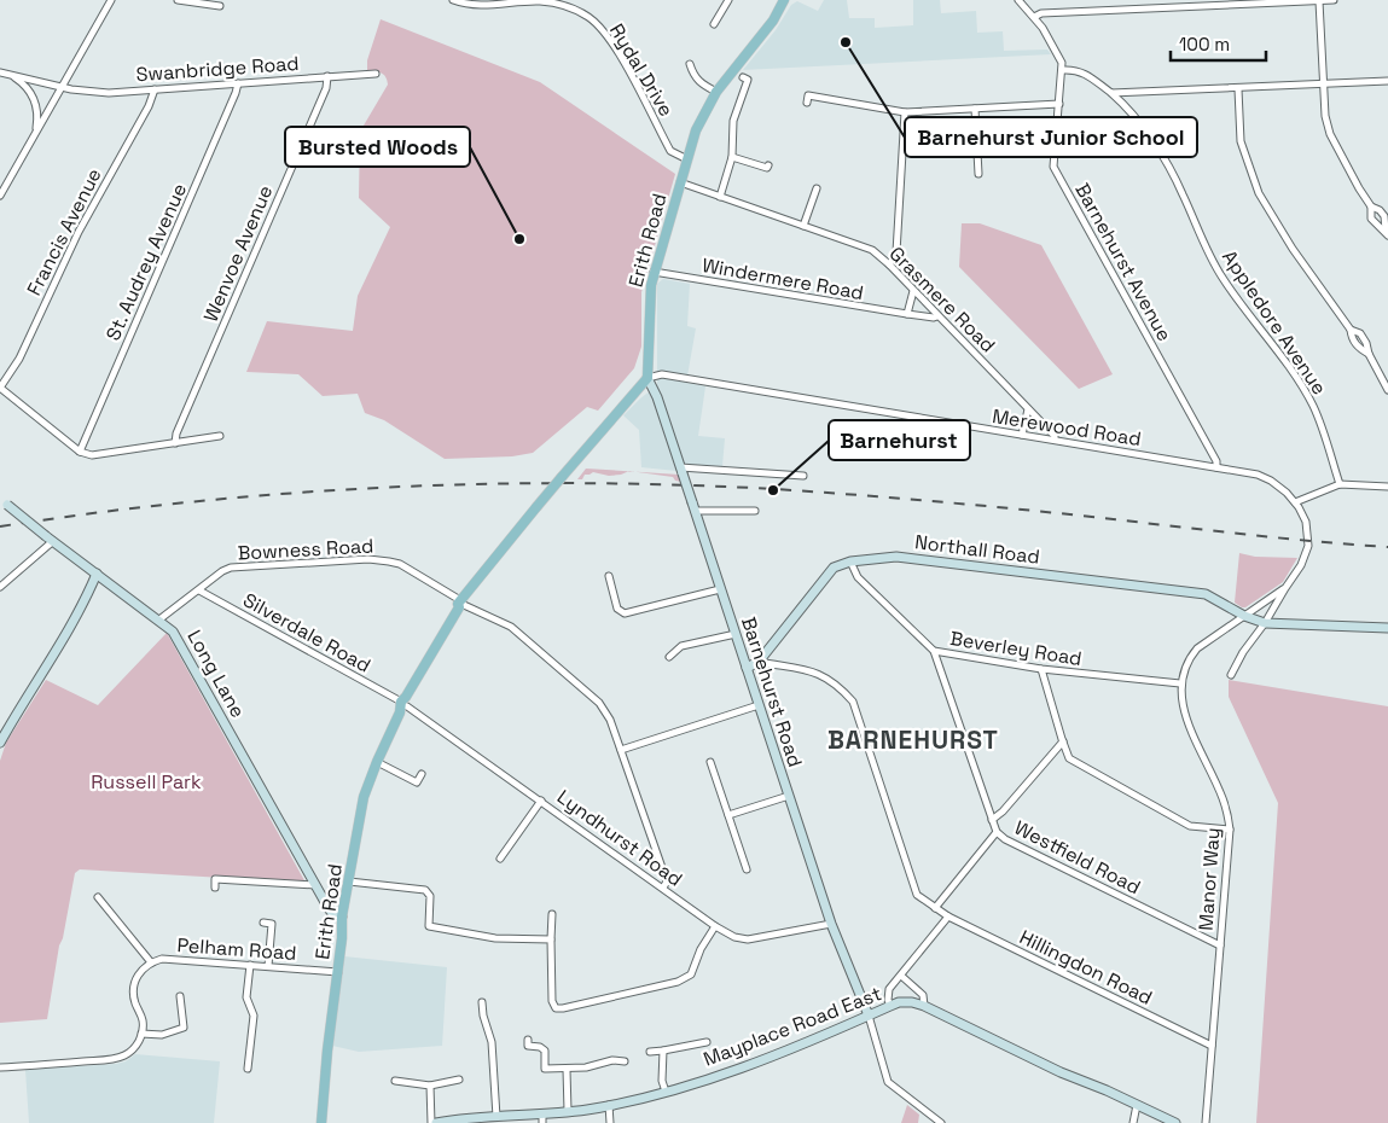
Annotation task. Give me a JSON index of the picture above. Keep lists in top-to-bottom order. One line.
{"streets":{"main road":["Erith Road"],"street":["Swanbridge Road","Rydal Drive","Francis Avenue","Wenvoe Avenue","St. Audrey Avenue","Barnehurst Avenue","Windermere Road","Grasmere Road","Appledore Avenue","Merewood Road","Bowness Road","Northall Road","Silverdale Road","Beverley Road","Long Lane","Barnehurst Road","Lyndhurst Road","Westfield Road","Manor Way","Pelham Road","Hillingdon Road","Mayplace Road East"]},"crossings":[["Swanbridge Road","Francis Avenue"],["Swanbridge Road","Wenvoe Avenue"],["Swanbridge Road","St. Audrey Avenue"],["Rydal Drive","Erith Road"],["Erith Road","Windermere Road"],["Erith Road","Grasmere Road"],["Erith Road","Merewood Road"],["Erith Road","Bowness Road"],["Erith Road","Silverdale Road"],["Erith Road","Long Lane"],["Erith Road","Barnehurst Road"],["Erith Road","Lyndhurst Road"],["Erith Road","Pelham Road"],["Barnehurst Avenue","Appledore Avenue"],["Barnehurst Avenue","Merewood Road"],["Windermere Road","Grasmere Road"],["Grasmere Road","Merewood Road"],["Merewood Road","Barnehurst Road"],["Bowness Road","Silverdale Road"],["Bowness Road","Long Lane"],["Bowness Road","Lyndhurst Road"],["Northall Road","Beverley Road"],["Northall Road","Barnehurst Road"],["Silverdale Road","Lyndhurst Road"],["Beverley Road","Westfield Road"],["Beverley Road","Manor Way"],["Barnehurst Road","Lyndhurst Road"],["Barnehurst Road","Mayplace Road East"],["Westfield Road","Manor Way"],["Manor Way","Hillingdon Road"]],"districts":["BARNEHURST"],"parks":["Russell Park"],"places":["Barnehurst Junior School","Bursted Woods","Barnehurst"],"scale_bar":"100 m"}
